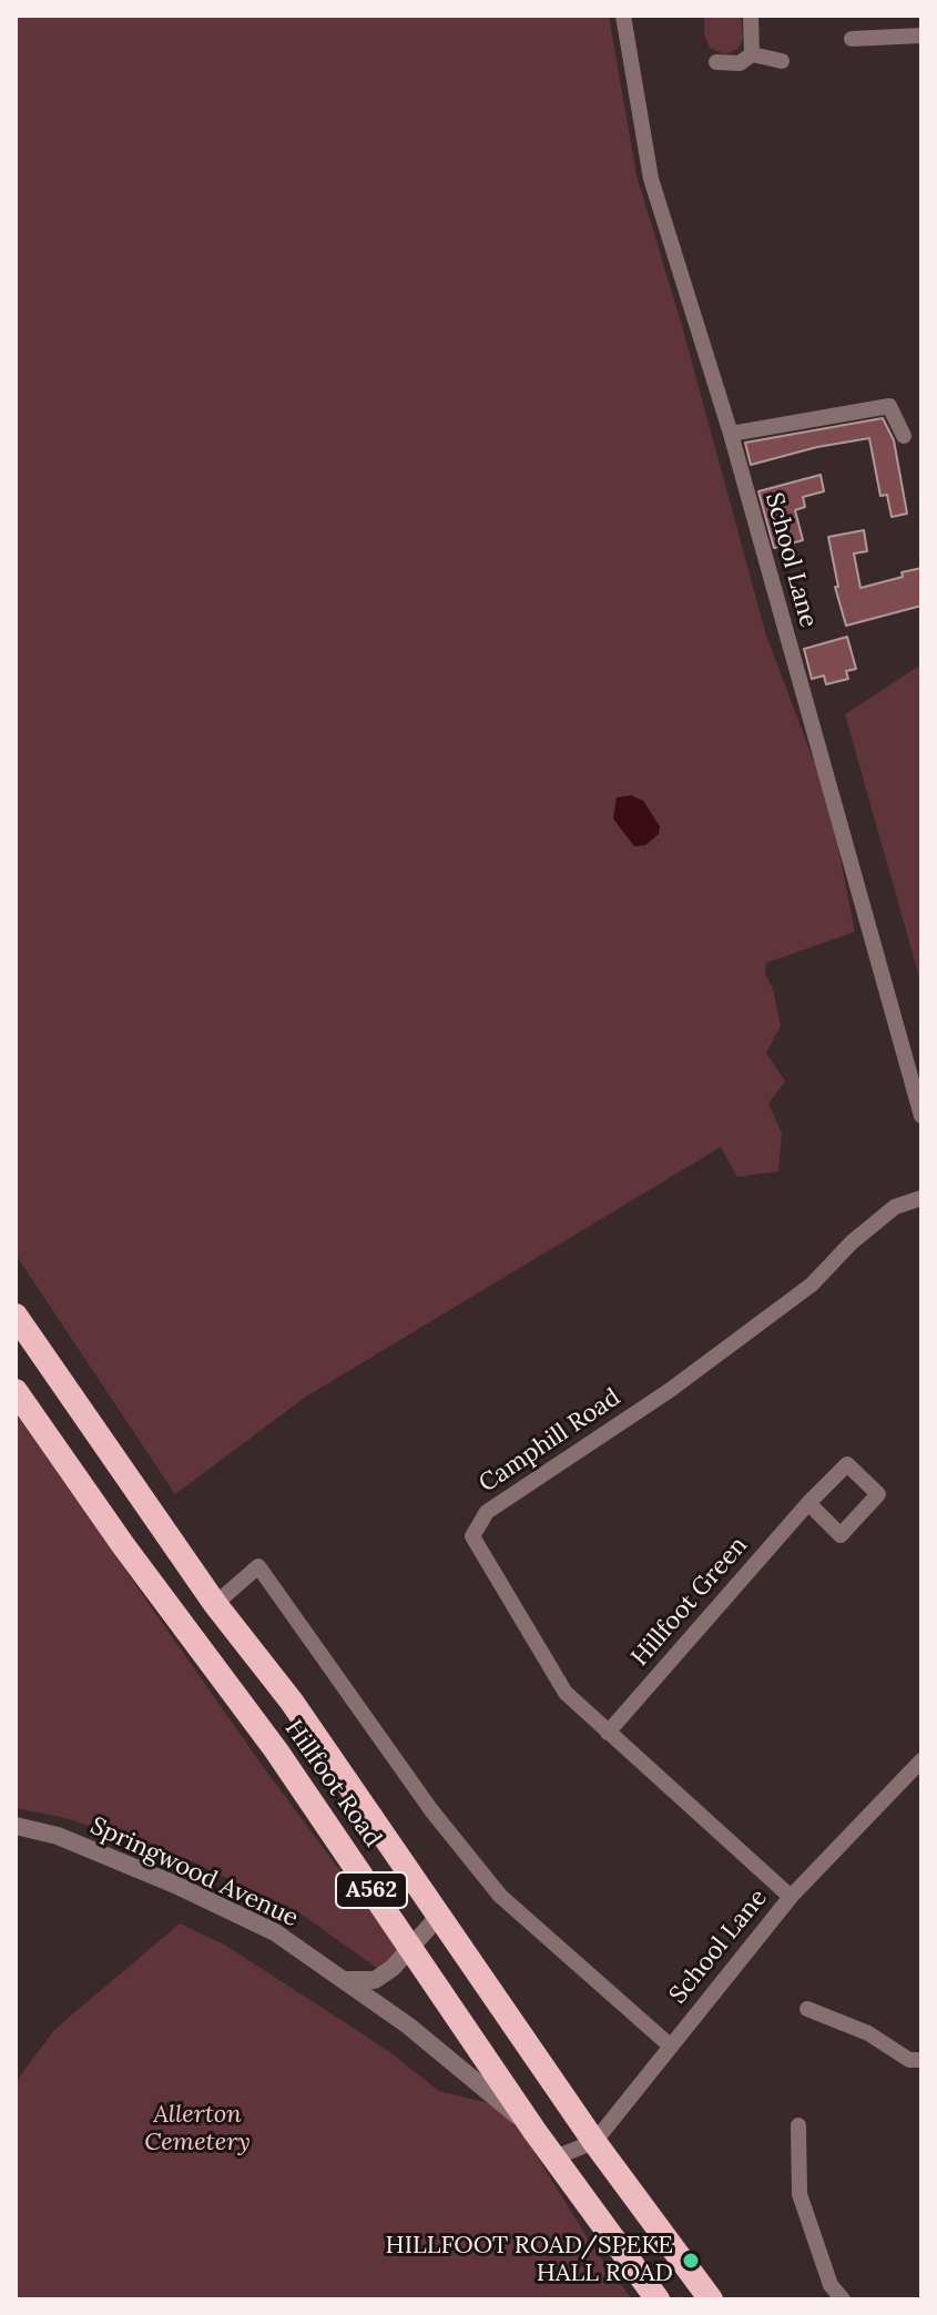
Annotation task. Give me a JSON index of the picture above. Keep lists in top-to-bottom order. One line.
{"streets":{"highway":["Hillfoot Road","A562"],"street":["School Lane","Camphill Road","Hillfoot Green","Springwood Avenue"]},"crossings":[["School Lane","Camphill Road"],["School Lane","Hillfoot Road"],["Camphill Road","Hillfoot Green"],["Hillfoot Road","Springwood Avenue"]],"parks":["Allerton Cemetery"],"places":["HILLFOOT ROAD/SPEKE HALL ROAD"]}
